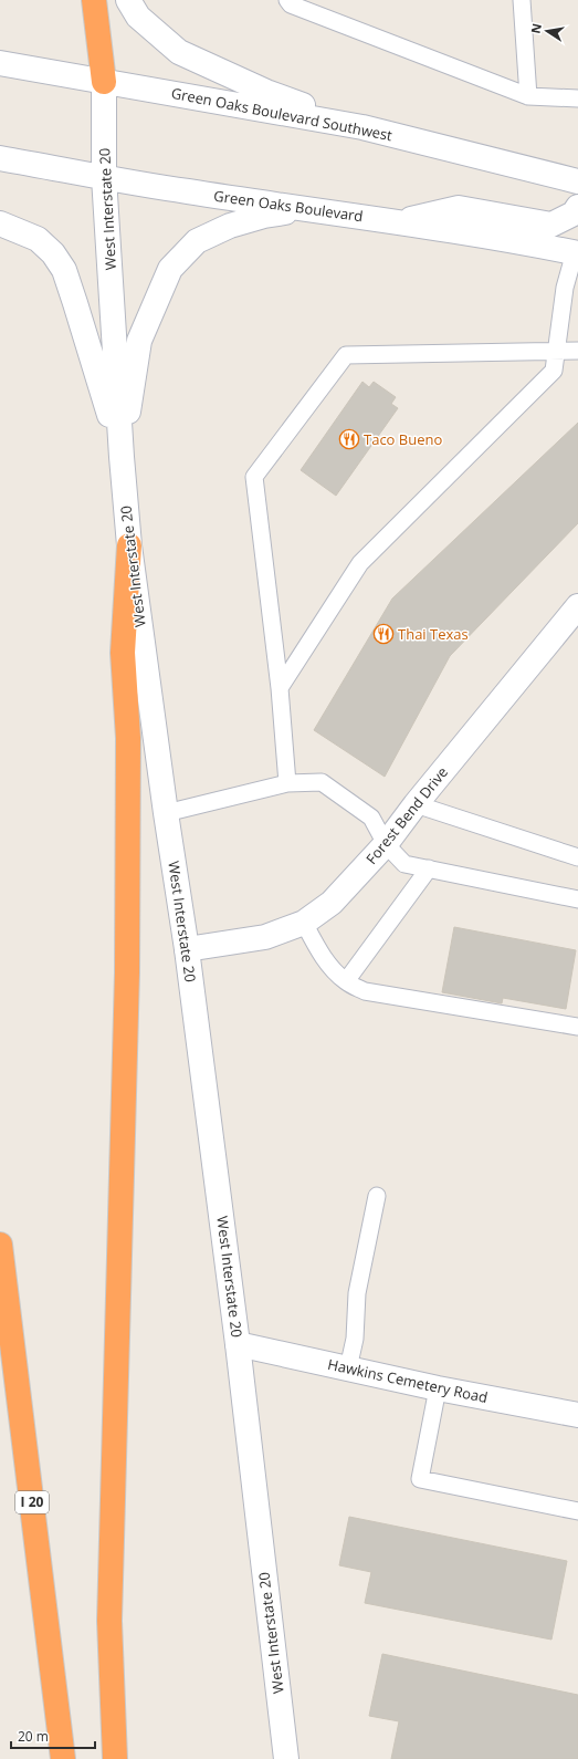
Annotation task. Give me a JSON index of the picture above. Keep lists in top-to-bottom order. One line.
{"streets":{"highway":["I 20"],"main road":["Green Oaks Boulevard Southwest","Green Oaks Boulevard","West Interstate 20","Forest Bend Drive","Hawkins Cemetery Road"]},"crossings":[["Green Oaks Boulevard Southwest","West Interstate 20"],["Green Oaks Boulevard","West Interstate 20"],["West Interstate 20","Forest Bend Drive"],["West Interstate 20","Hawkins Cemetery Road"]],"places":{"restaurant":["Taco Bueno","Thai Texas"]},"scale_bar":"20 m","north":"left"}
